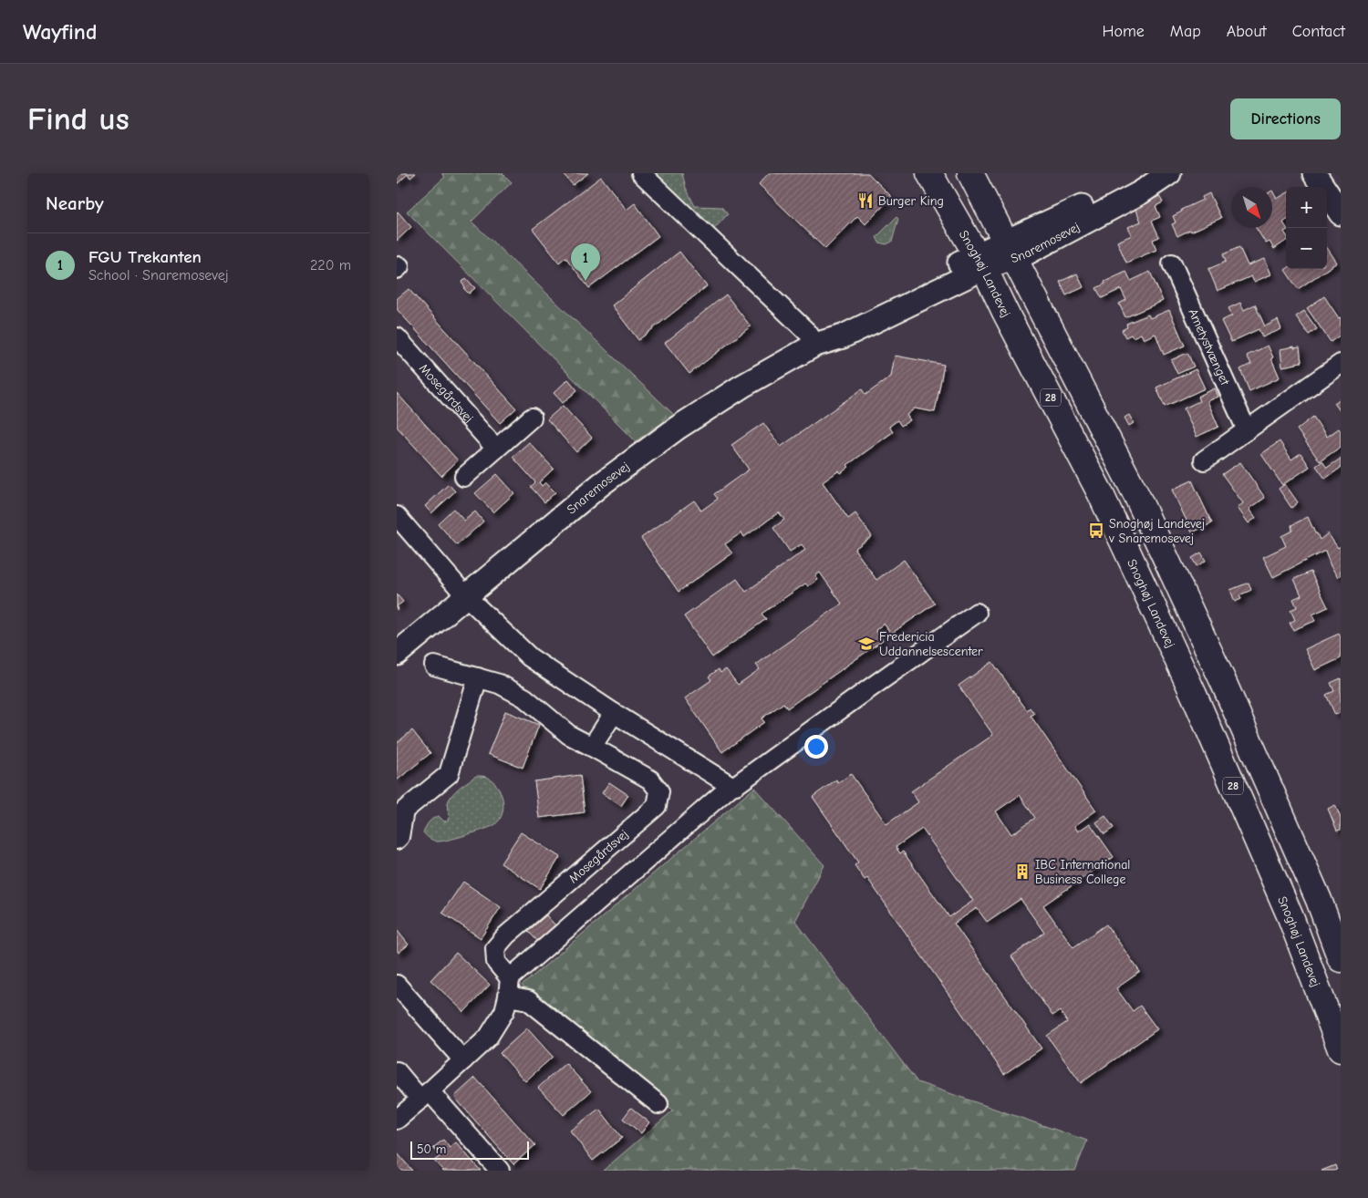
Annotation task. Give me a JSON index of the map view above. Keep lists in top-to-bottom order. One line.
{"streets":{"main road":["Snoghøj Landevej","28"],"street":["Snaremosevej","Ametystvænget","Mosegårdsvej"]},"crossings":[["Snaremosevej","Snoghøj Landevej"]],"places":{"restaurant":["Burger King"],"bus stop":["Snoghøj Landevej v Snaremosevej"],"school or university":["Fredericia Uddannelsescenter"],"building":["IBC International Business College"]},"scale_bar":"50 m","north":"bottom right","page":{"header":"Wayfind","nav":["Home","Map","About","Contact"],"buttons":"Directions","title":"Find us","heading":"Nearby","map_buttons":["+","−"],"list":[{"mark":"1","name":"FGU Trekanten","note":"School · Snaremosevej","value":"220 m"}],"pins":"1","scale":"50 m"}}
